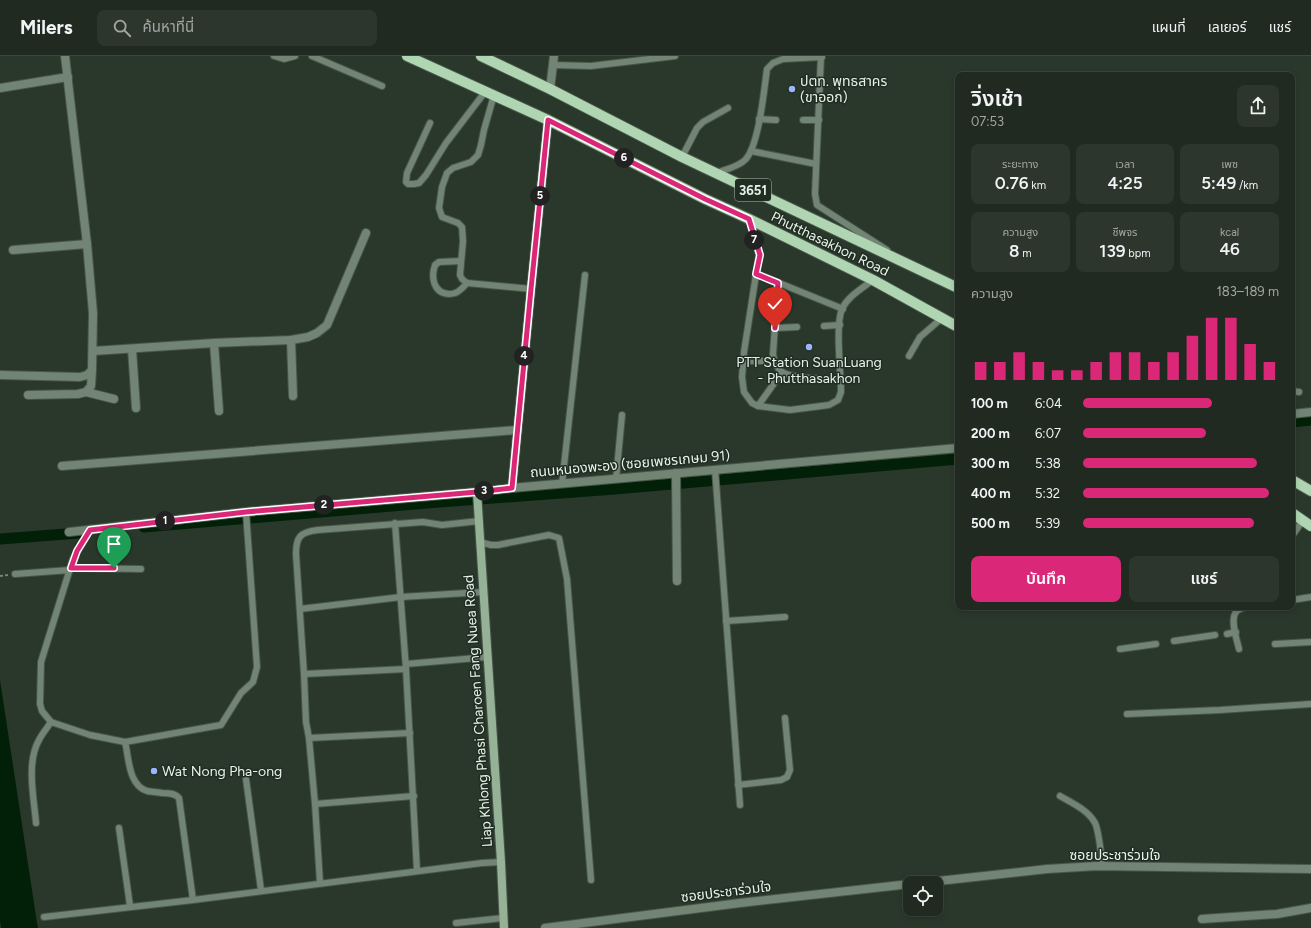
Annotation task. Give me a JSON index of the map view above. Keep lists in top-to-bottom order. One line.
{"streets":{"main road":["3651","Phutthasakhon Road","ถนนหนองพะอง (ซอยเพชรเกษม 91)","Liap Khlong Phasi Charoen Fang Nuea Road"],"street":["ซอยประชาร่วมใจ"]},"crossings":[["ถนนหนองพะอง (ซอยเพชรเกษม 91)","Liap Khlong Phasi Charoen Fang Nuea Road"]],"places":["ปตท. พุทธสาคร (ขาออก)","PTT Station SuanLuang - Phutthasakhon","Wat Nong Pha-ong"],"page":{"header":"Milers","search":"ค้นหาที่นี่","nav":["แผนที่","เลเยอร์","แชร์"],"heading":["วิ่งเช้า","07:53"],"stats":[["ระยะทาง","0.76 km"],["เวลา","4:25"],["เพซ","5:49 /km"],["ความสูง","8 m"],["ชีพจร","139 bpm"],["kcal","46"]],"pins":["6","5","7","4","3","2","1"],"chart":["ความสูง","183–189 m"],"list":[{"name":"100 m","note":"6:04"},{"name":"200 m","note":"6:07"},{"name":"300 m","note":"5:38"},{"name":"400 m","note":"5:32"},{"name":"500 m","note":"5:39"}],"buttons":["บันทึก","แชร์"]}}
